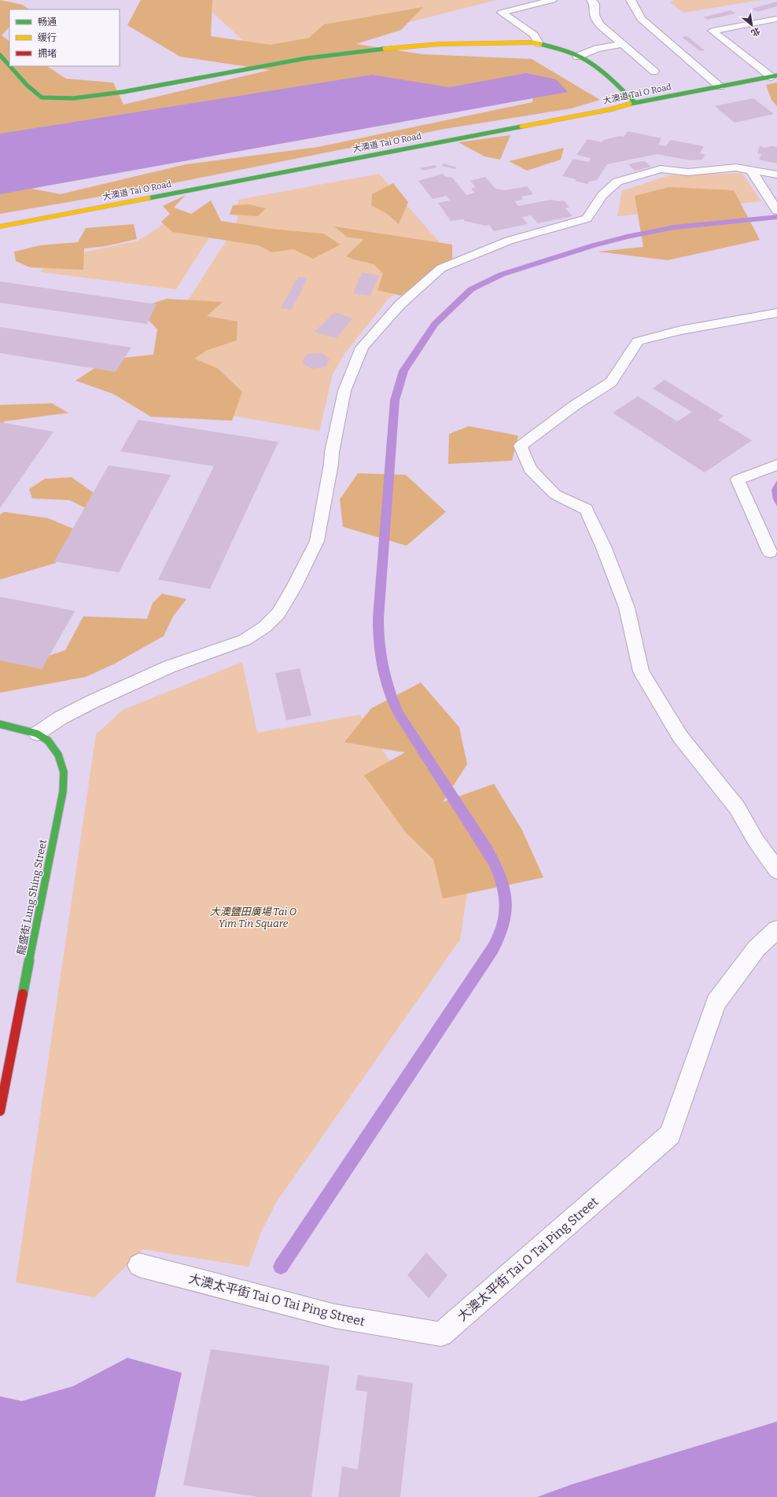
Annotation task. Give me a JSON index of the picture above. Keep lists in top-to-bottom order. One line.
{"streets":{"street":["大澳道 Tai O Road","龍盛街 Lung Shing Street","大澳太平街 Tai O Tai Ping Street"]},"parks":["大澳鹽田廣場 Tai O Yim Tin Square"],"legend":["畅通","缓行","拥堵"],"north":"bottom right"}
